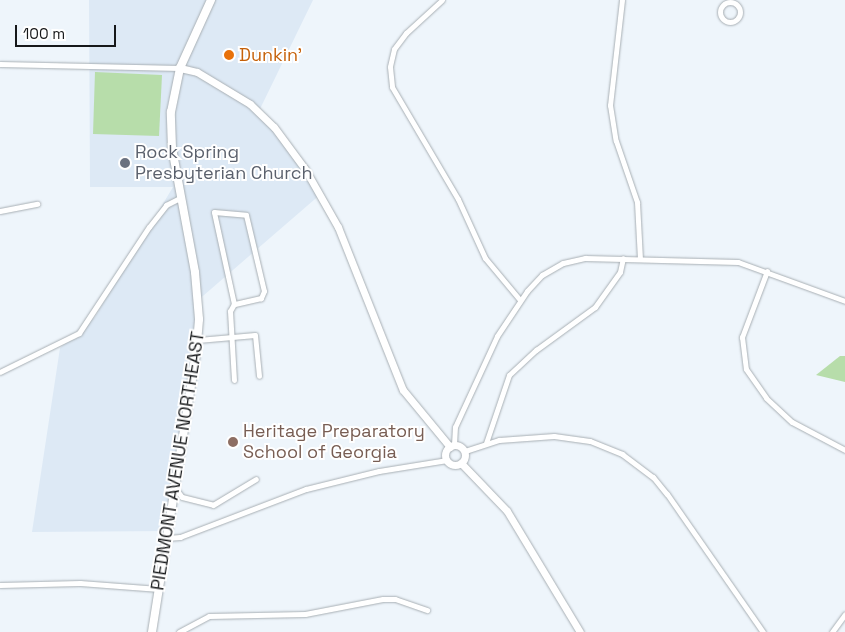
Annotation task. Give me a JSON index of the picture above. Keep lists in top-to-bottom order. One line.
{"streets":{"main road":["PIEDMONT AVENUE NORTHEAST"]},"places":["Dunkin'","Rock Spring Presbyterian Church","Heritage Preparatory School of Georgia"],"scale_bar":"100 m"}
